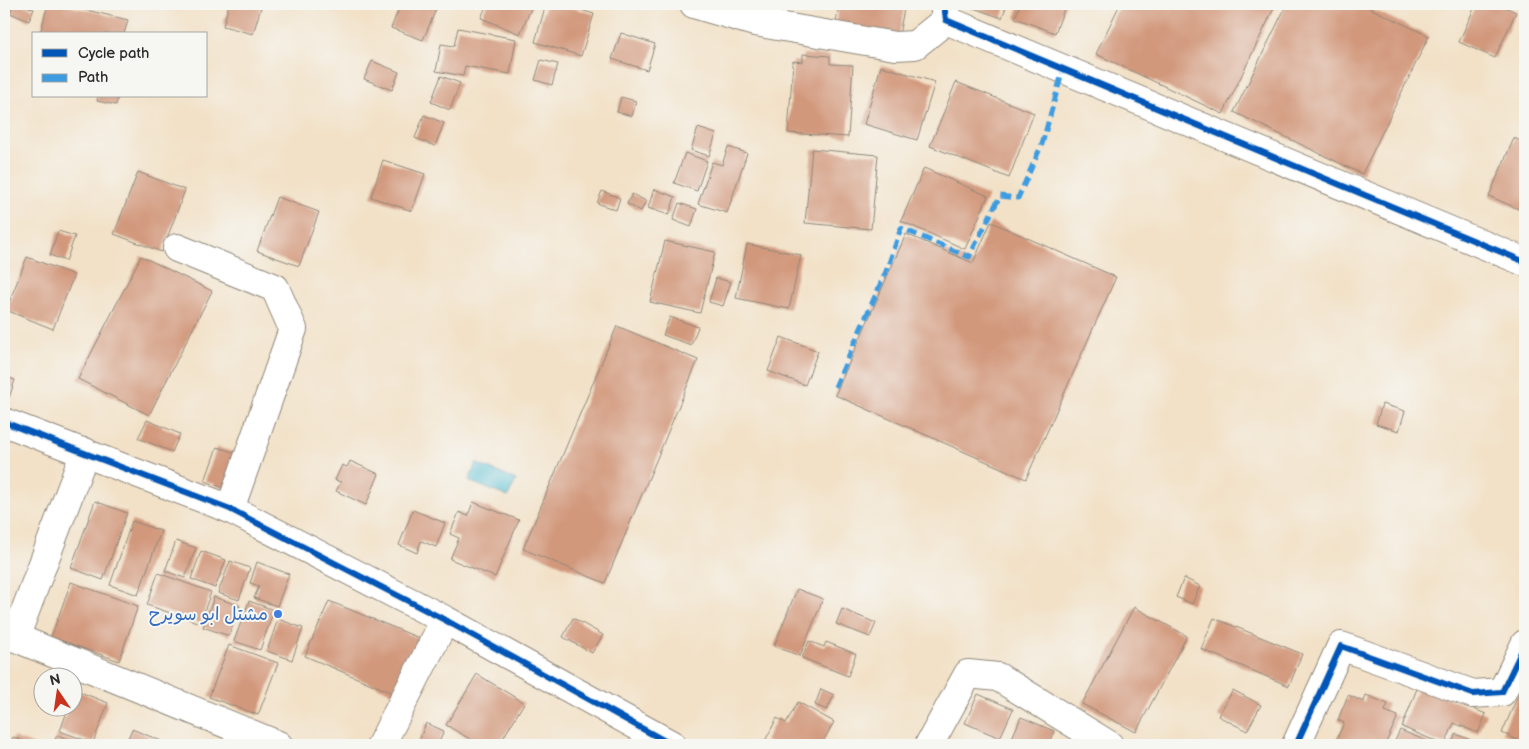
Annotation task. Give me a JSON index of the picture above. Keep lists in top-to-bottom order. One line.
{"places":["مشتل ابو سويرح"],"legend":["Cycle path","Path"],"north":"top"}
